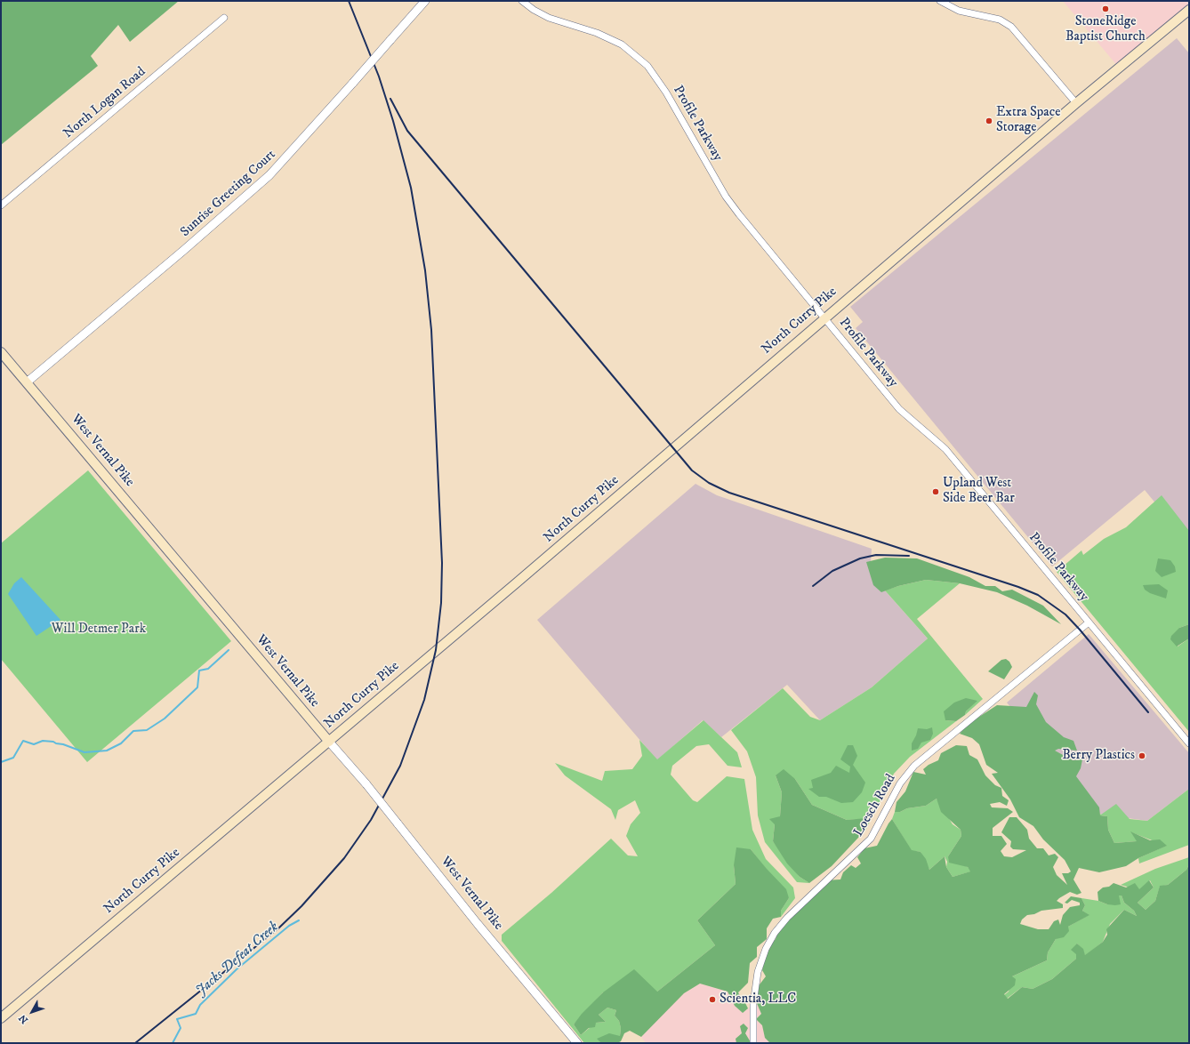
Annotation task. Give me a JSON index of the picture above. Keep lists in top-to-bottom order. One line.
{"streets":{"main road":["North Curry Pike","West Vernal Pike"],"street":["North Logan Road","Profile Parkway","Sunrise Greeting Court","Loesch Road"]},"crossings":[["Profile Parkway","North Curry Pike"],["Profile Parkway","Loesch Road"],["Sunrise Greeting Court","West Vernal Pike"],["North Curry Pike","West Vernal Pike"]],"water":["Jacks Defeat Creek"],"parks":["Will Detmer Park"],"places":["StoneRidge Baptist Church","Extra Space Storage","Upland West Side Beer Bar","Berry Plastics","Scientia, LLC"],"north":"bottom left"}
